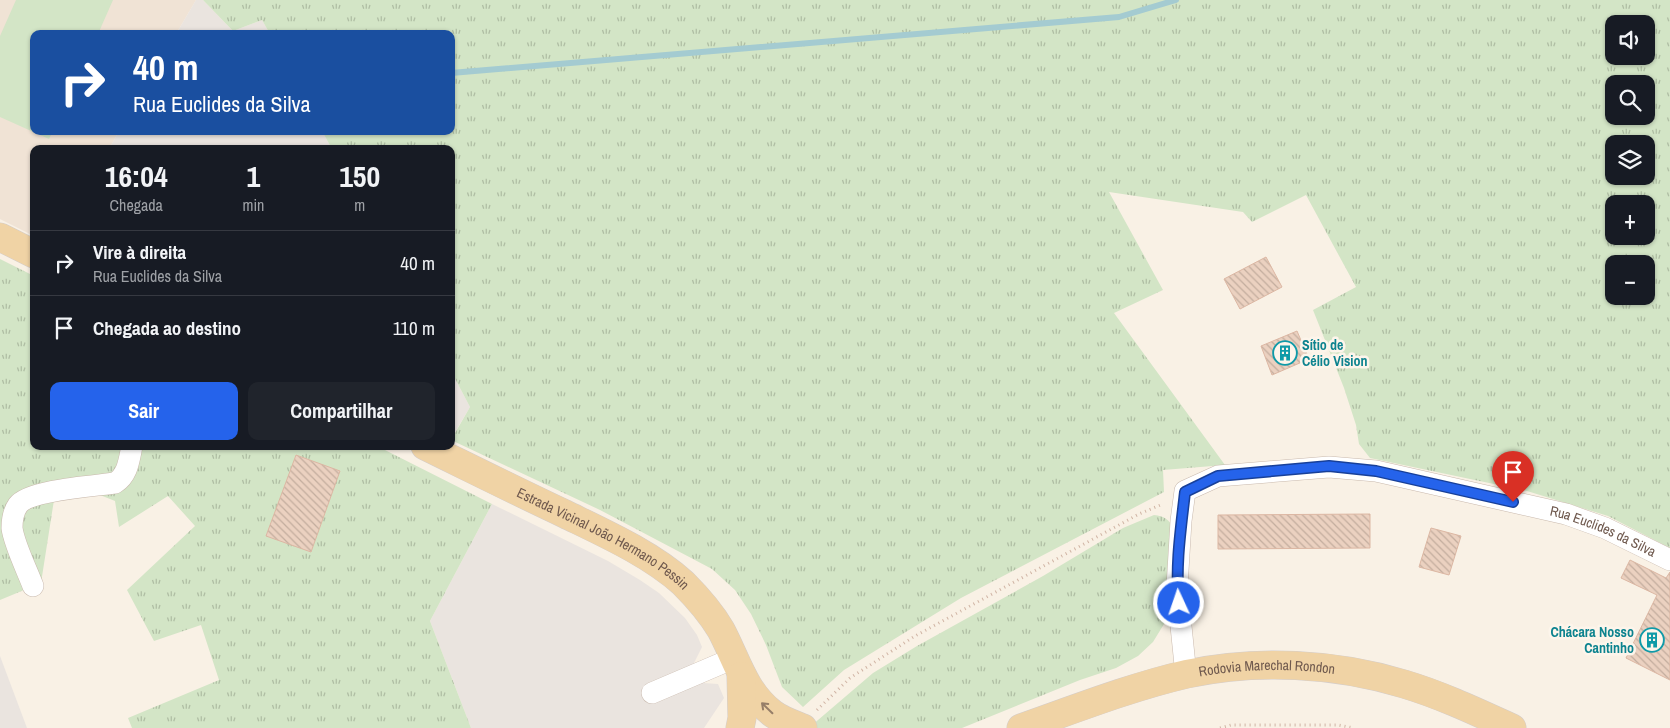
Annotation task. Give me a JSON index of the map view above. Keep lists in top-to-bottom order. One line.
{"streets":{"main road":["Estrada Vicinal João Hermano Pessin","Rodovia Marechal Rondon"],"street":["Rua Euclides da Silva"]},"places":{"building":["Sítio de Célio Vision","Chácara Nosso Cantinho"]},"page":{"map_buttons":["+","−"],"turn":["40 m","Rua Euclides da Silva"],"eta":["16:04","Chegada","1","min","150","m"],"list":[{"name":"Vire à direita","note":"Rua Euclides da Silva","value":"40 m"},{"name":"Chegada ao destino","value":"110 m"}],"buttons":["Sair","Compartilhar"]}}
